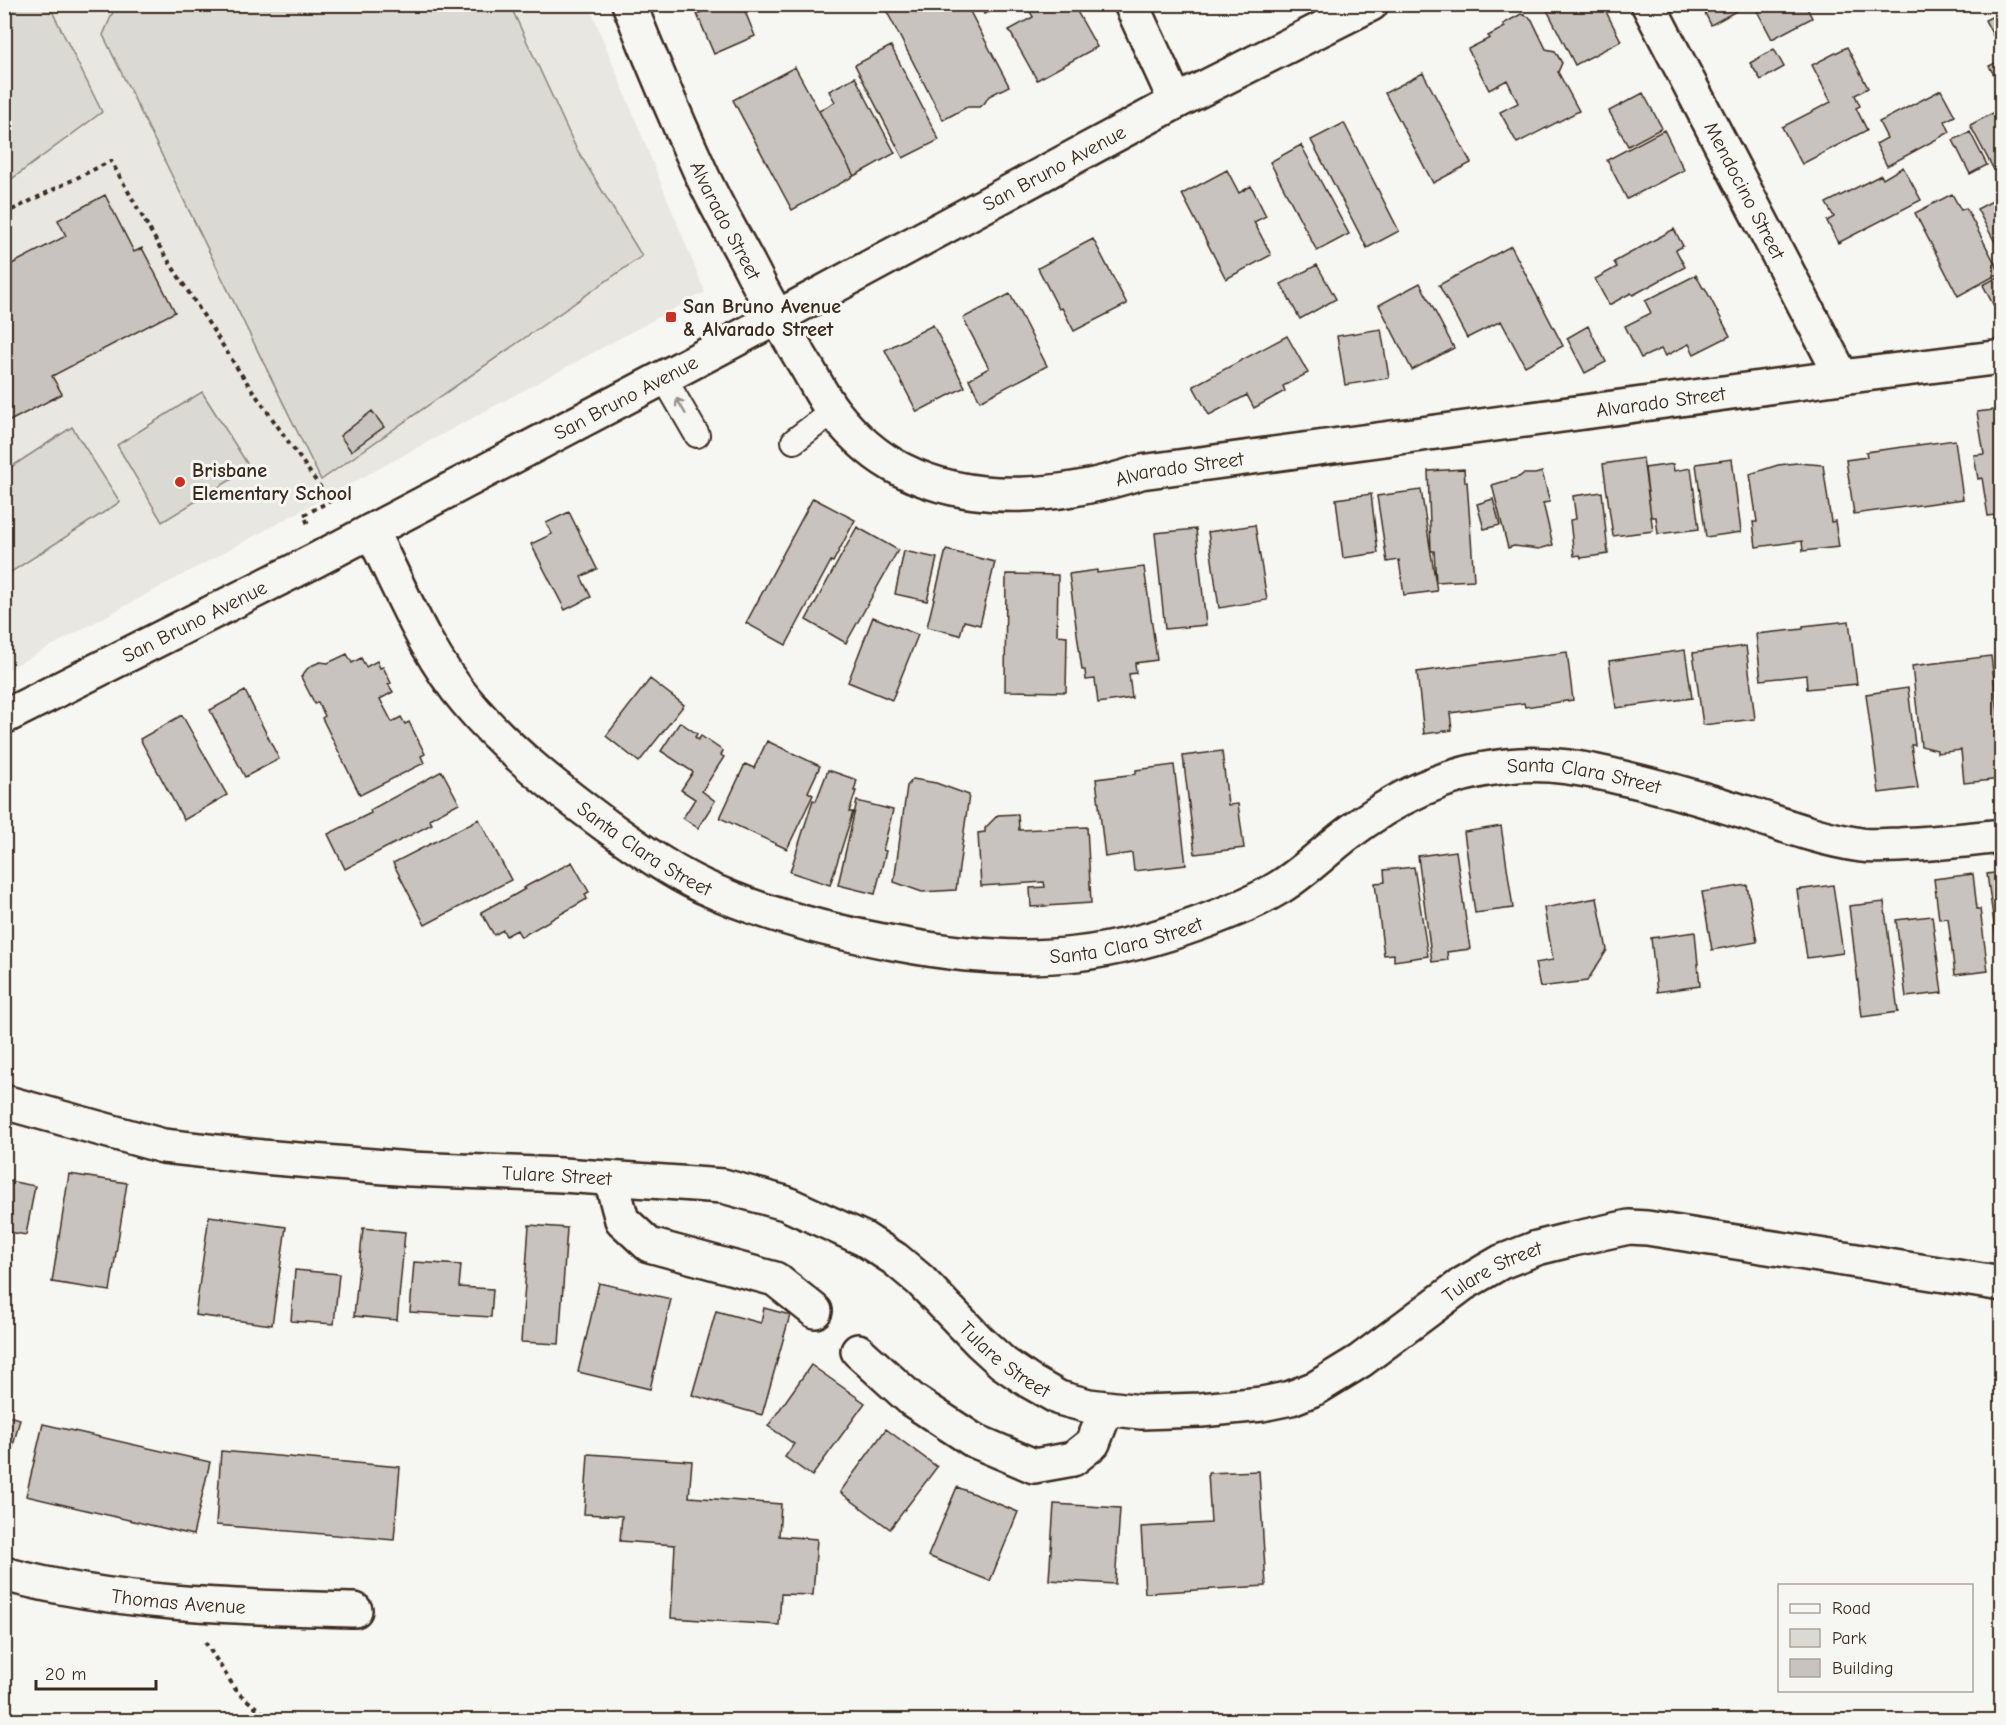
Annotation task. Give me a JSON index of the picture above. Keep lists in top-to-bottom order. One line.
{"streets":{"street":["San Bruno Avenue","Mendocino Street","Alvarado Street","Santa Clara Street","Tulare Street","Thomas Avenue"]},"crossings":[["San Bruno Avenue","Alvarado Street"],["San Bruno Avenue","Santa Clara Street"],["Mendocino Street","Alvarado Street"]],"places":{"transit":["San Bruno Avenue & Alvarado Street"],"other":["Brisbane Elementary School"]},"legend":["Road","Park","Building"],"scale_bar":"20 m"}
